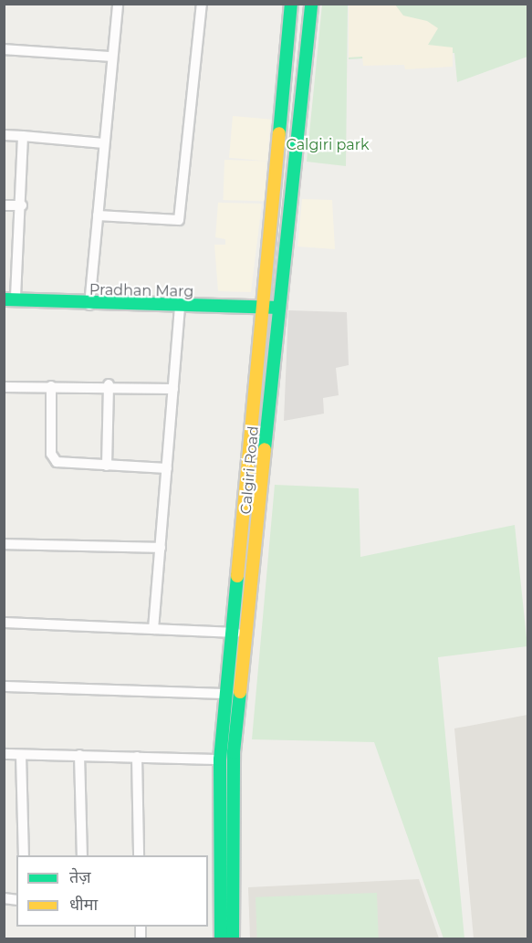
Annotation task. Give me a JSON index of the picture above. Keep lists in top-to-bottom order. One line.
{"streets":{"main road":["Pradhan Marg","Calgiri Road"]},"crossings":[["Pradhan Marg","Calgiri Road"]],"parks":["Calgiri park"],"legend":["तेज़","धीमा"]}
